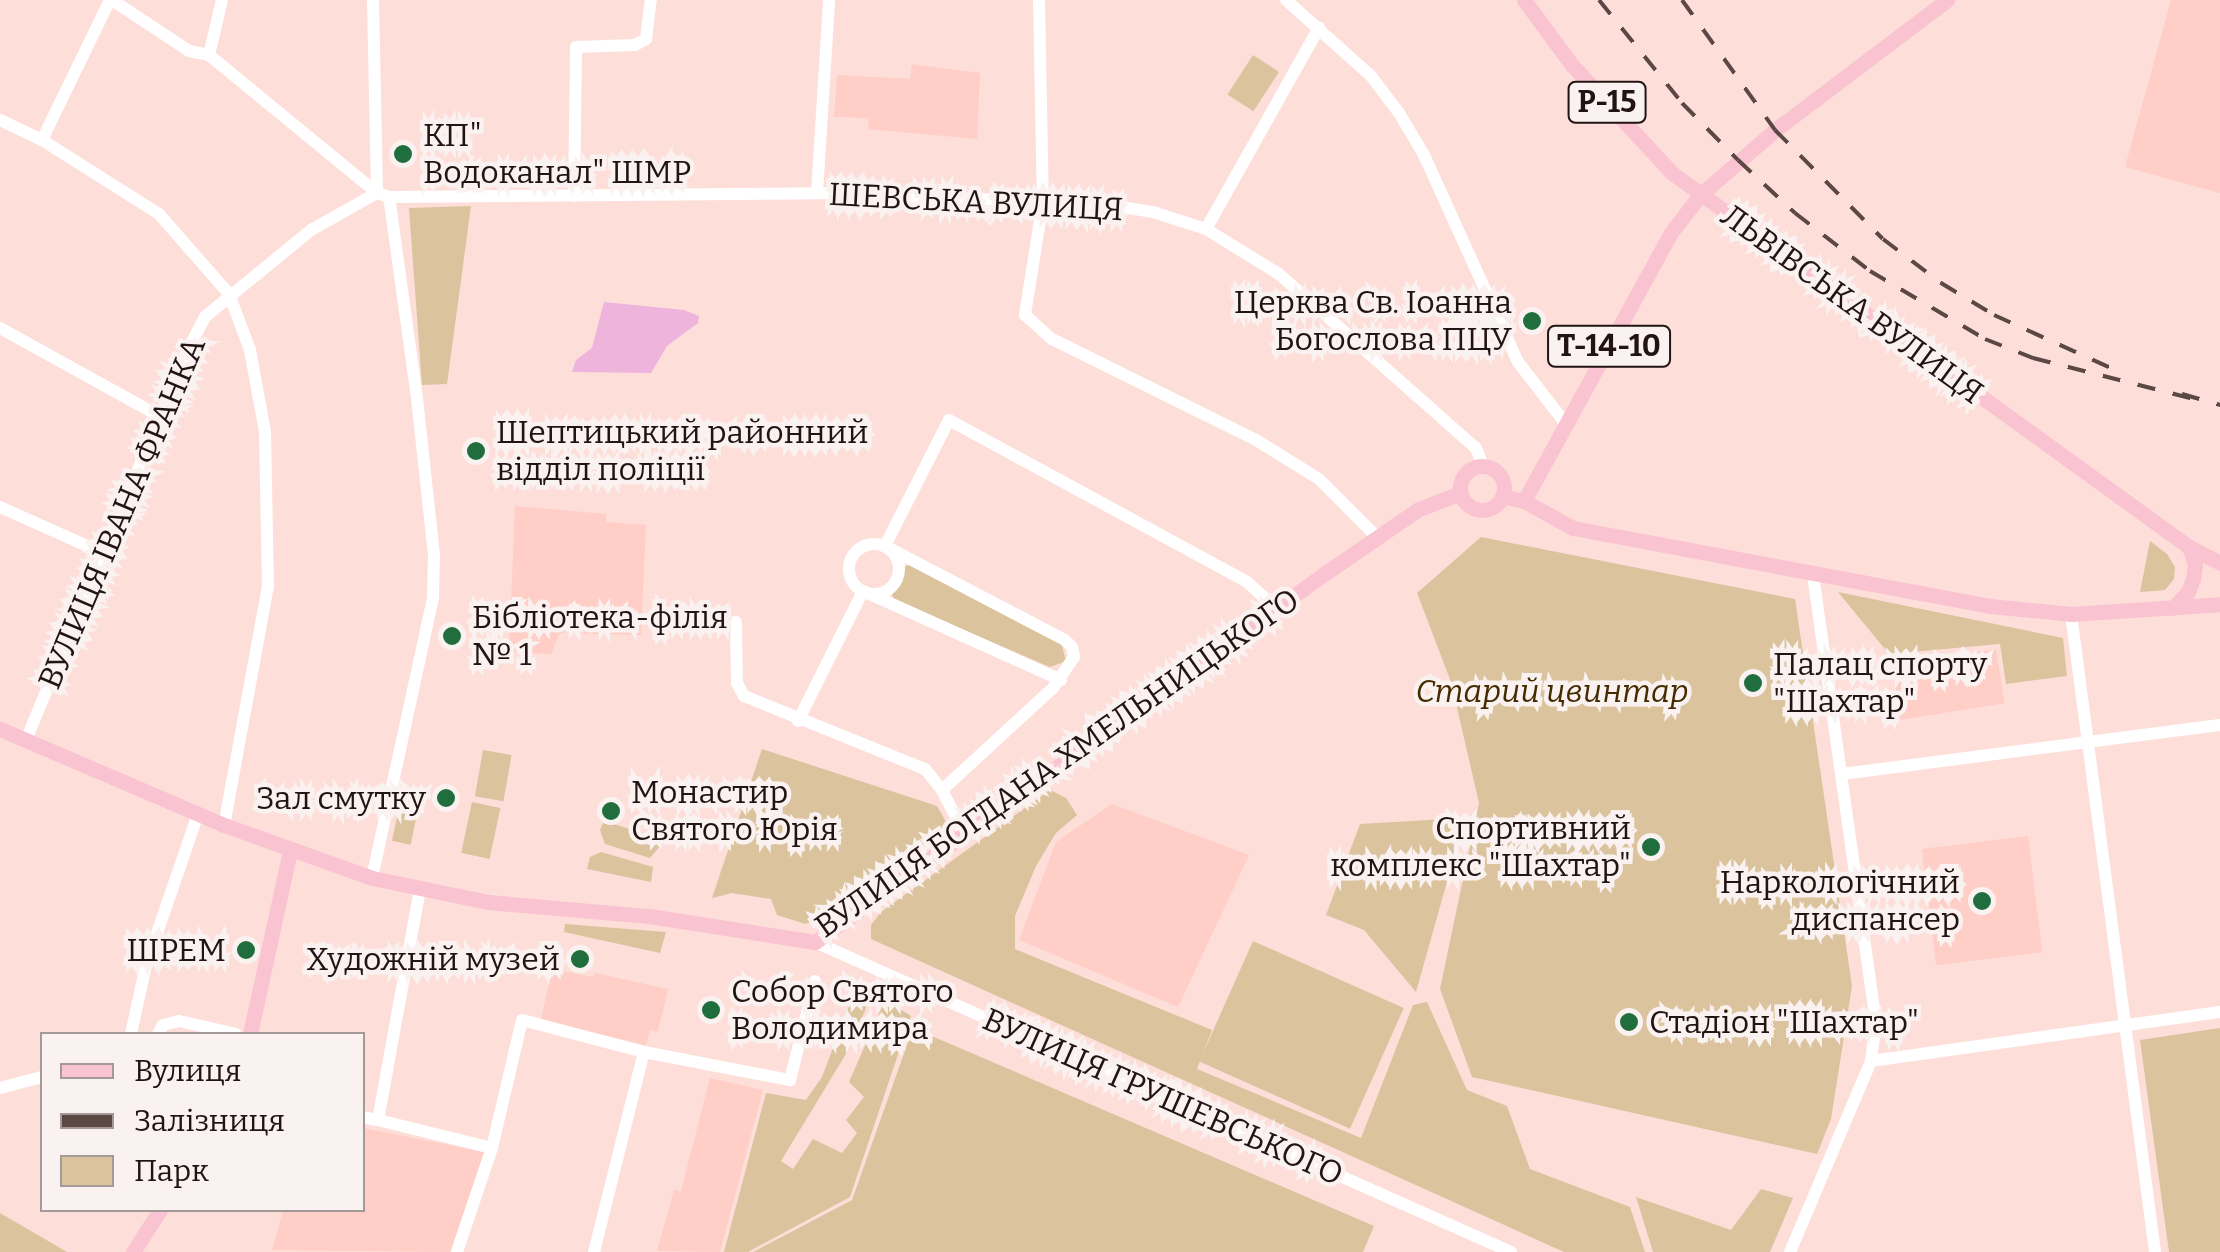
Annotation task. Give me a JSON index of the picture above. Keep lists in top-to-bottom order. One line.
{"streets":{"main road":["Р-15","ЛЬВІВСЬКА ВУЛИЦЯ","Т-14-10","ВУЛИЦЯ БОГДАНА ХМЕЛЬНИЦЬКОГО"],"street":["ШЕВСЬКА ВУЛИЦЯ","ВУЛИЦЯ ІВАНА ФРАНКА","ВУЛИЦЯ ГРУШЕВСЬКОГО"]},"crossings":[["ШЕВСЬКА ВУЛИЦЯ","ВУЛИЦЯ ІВАНА ФРАНКА"],["ШЕВСЬКА ВУЛИЦЯ","ВУЛИЦЯ БОГДАНА ХМЕЛЬНИЦЬКОГО"],["ЛЬВІВСЬКА ВУЛИЦЯ","Т-14-10"],["ВУЛИЦЯ ІВАНА ФРАНКА","ВУЛИЦЯ БОГДАНА ХМЕЛЬНИЦЬКОГО"],["ВУЛИЦЯ БОГДАНА ХМЕЛЬНИЦЬКОГО","ВУЛИЦЯ ГРУШЕВСЬКОГО"]],"parks":["Старий цвинтар"],"places":["КП\" Водоканал\" ШМР","Церква Св. Іоанна Богослова ПЦУ","Шептицький районний відділ поліції","Бiблiотека-фiлiя № 1","Палац спорту \"Шахтар\"","Зал смутку","Монастир Святого Юрія","Спортивний комплекс \"Шахтар\"","Наркологічний диспансер","ШРЕМ","Художній музей","Собор Святого Володимира","Стадіон \"Шахтар\""],"legend":["Вулиця","Залізниця","Парк"]}
